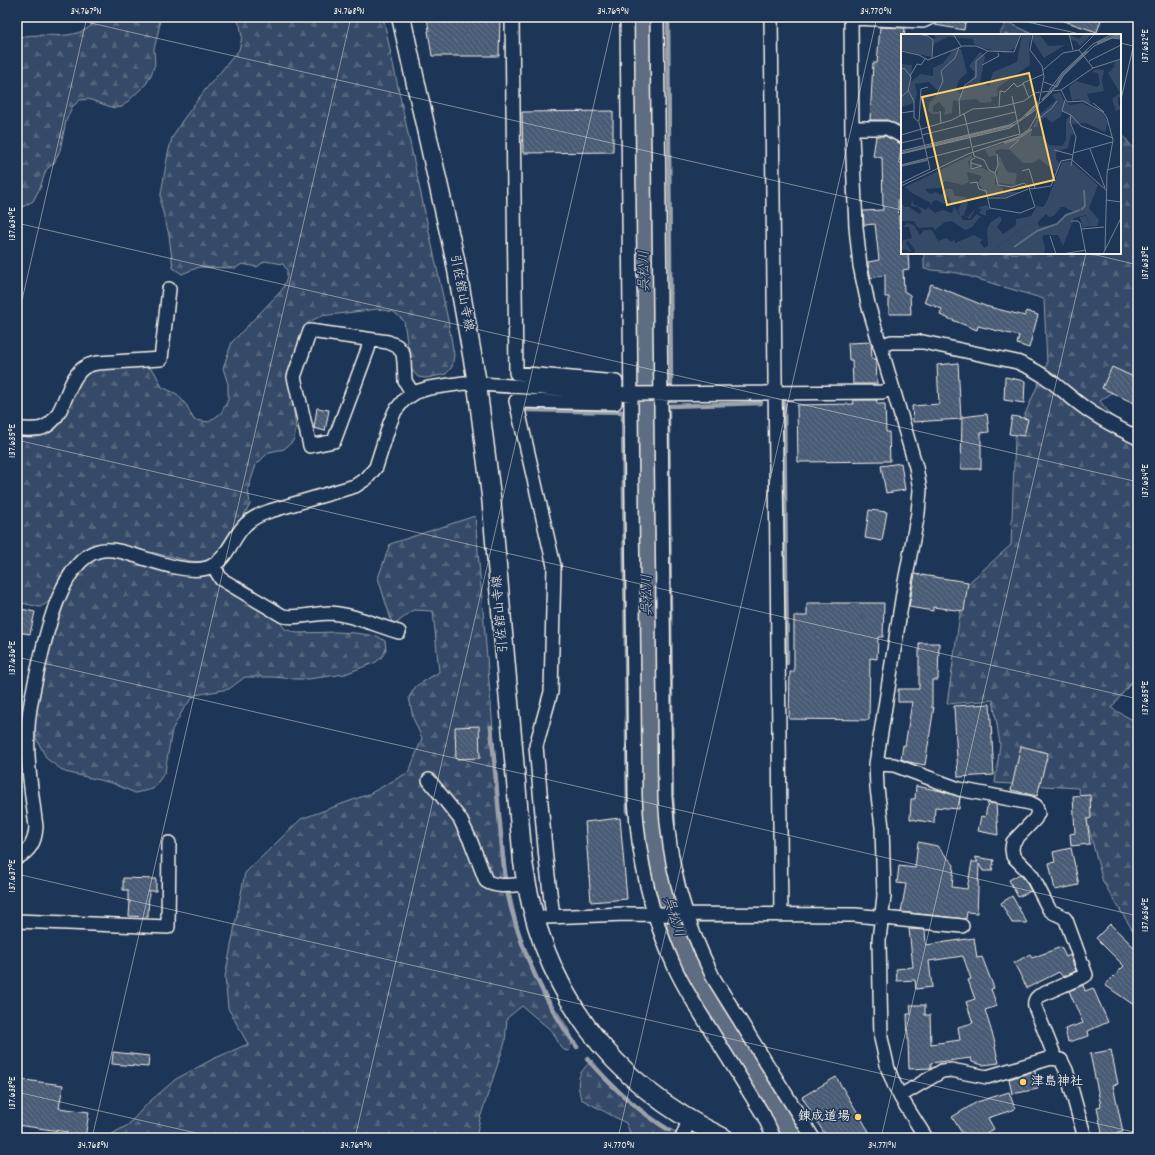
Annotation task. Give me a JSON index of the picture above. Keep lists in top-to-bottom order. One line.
{"streets":{"main road":["引佐舘山寺線"]},"water":["呉松川"],"places":["津島神社","錬成道場"],"coordinates":["34.767°N","34.768°N","34.769°N","34.770°N","137.632°E","137.634°E","137.633°E","137.635°E","137.636°E","137.637°E","137.638°E","34.771°N"]}
